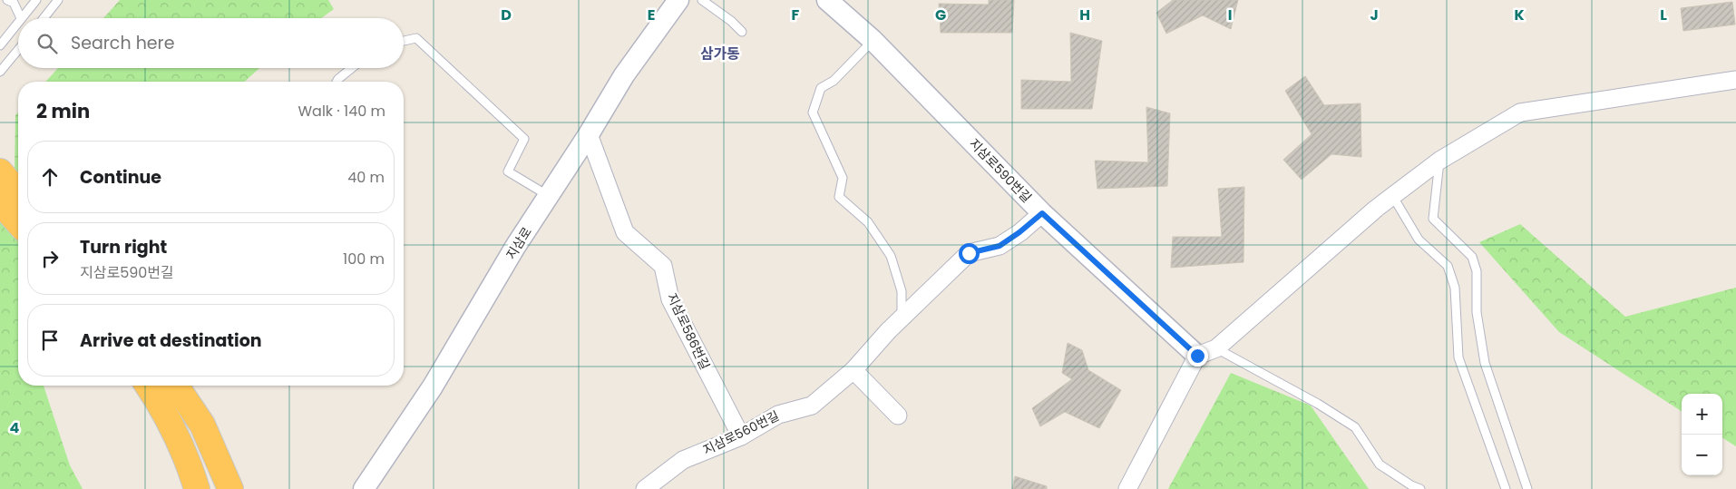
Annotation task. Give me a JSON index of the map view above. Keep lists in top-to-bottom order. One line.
{"streets":{"street":["지삼로590번길","지삼로","지삼로586번길","지삼로560번길"]},"crossings":[["지삼로590번길","지삼로560번길"],["지삼로","지삼로586번길"],["지삼로586번길","지삼로560번길"]],"districts":["삼가동"],"page":{"search":"Search here","heading":["2 min","Walk · 140 m"],"list":[["Continue","40 m"],["Turn right","지삼로590번길","100 m"],"Arrive at destination"],"map_buttons":["+","−"]},"grid":{"columns":["D","E","F","G","H","I","J","K","L"],"rows":["4"]}}
